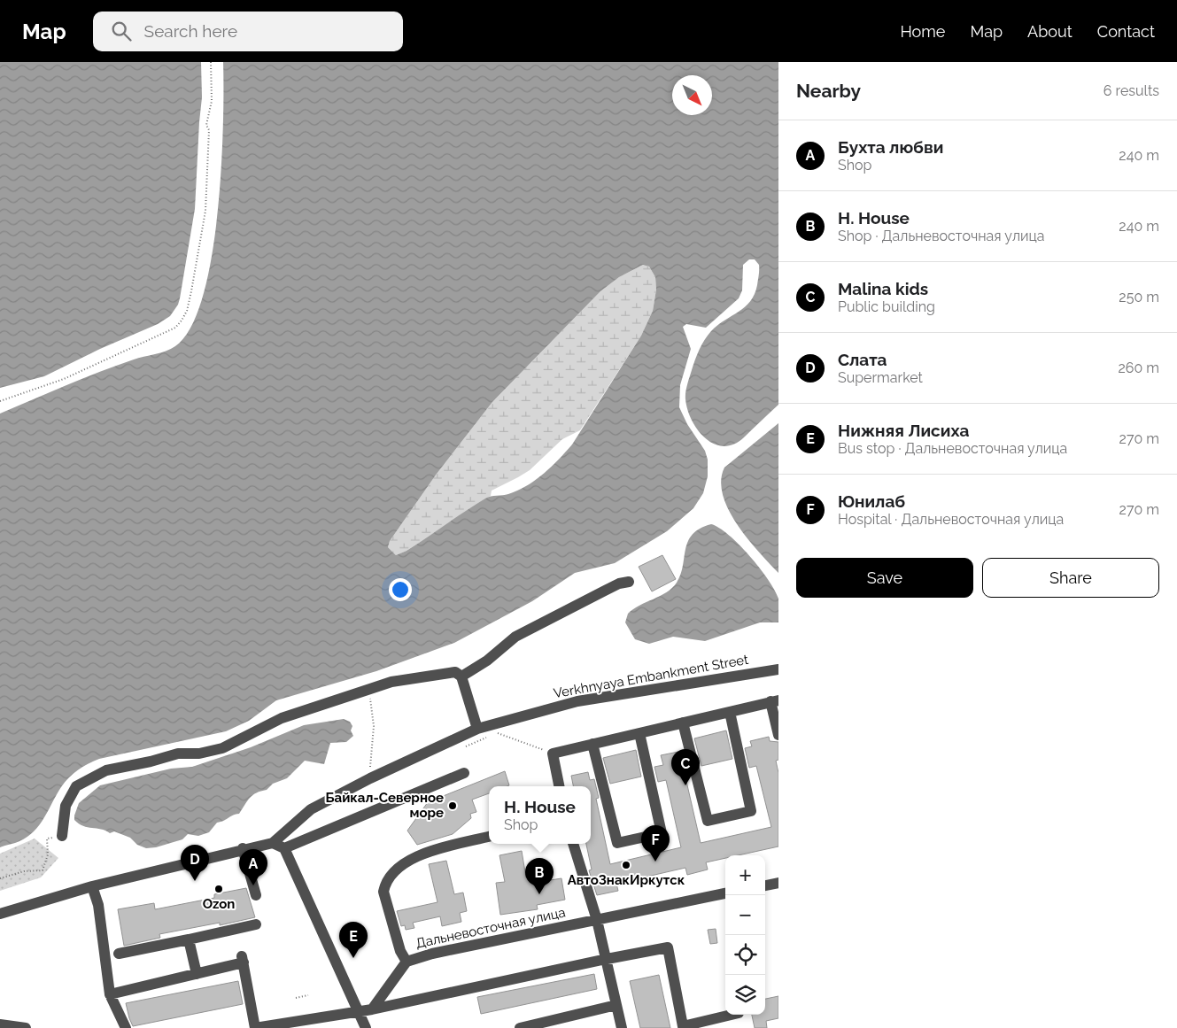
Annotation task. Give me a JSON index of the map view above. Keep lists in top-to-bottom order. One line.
{"streets":{"street":["Verkhnyaya Embankment Street","Дальневосточная улица"]},"places":["Байкал-Северное море","АвтоЗнакИркутск","Ozon"],"north":"bottom right","page":{"header":"Map","search":"Search here","nav":["Home","Map","About","Contact"],"heading":["Nearby","6 results"],"list":[{"mark":"A","name":"Бухта любви","note":"Shop","value":"240 m"},{"mark":"B","name":"H. House","note":"Shop · Дальневосточная улица","value":"240 m"},{"mark":"C","name":"Malina kids","note":"Public building","value":"250 m"},{"mark":"D","name":"Слата","note":"Supermarket","value":"260 m"},{"mark":"E","name":"Нижняя Лисиха","note":"Bus stop · Дальневосточная улица","value":"270 m"},{"mark":"F","name":"Юнилаб","note":"Hospital · Дальневосточная улица","value":"270 m"}],"buttons":["Save","Share"],"pins":["C","F","D","A","B","E"],"popup":["H. House","Shop"],"map_buttons":["+","−"]}}
